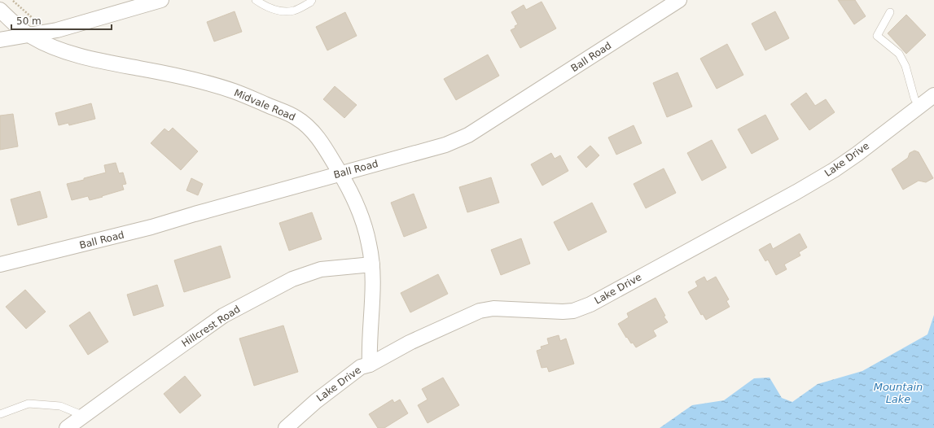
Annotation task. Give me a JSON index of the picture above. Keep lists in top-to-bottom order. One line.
{"streets":{"street":["Ball Road","Midvale Road","Lake Drive","Hillcrest Road"]},"crossings":[["Ball Road","Midvale Road"],["Midvale Road","Lake Drive"],["Midvale Road","Hillcrest Road"]],"water":["Mountain Lake"],"scale_bar":"50 m"}
